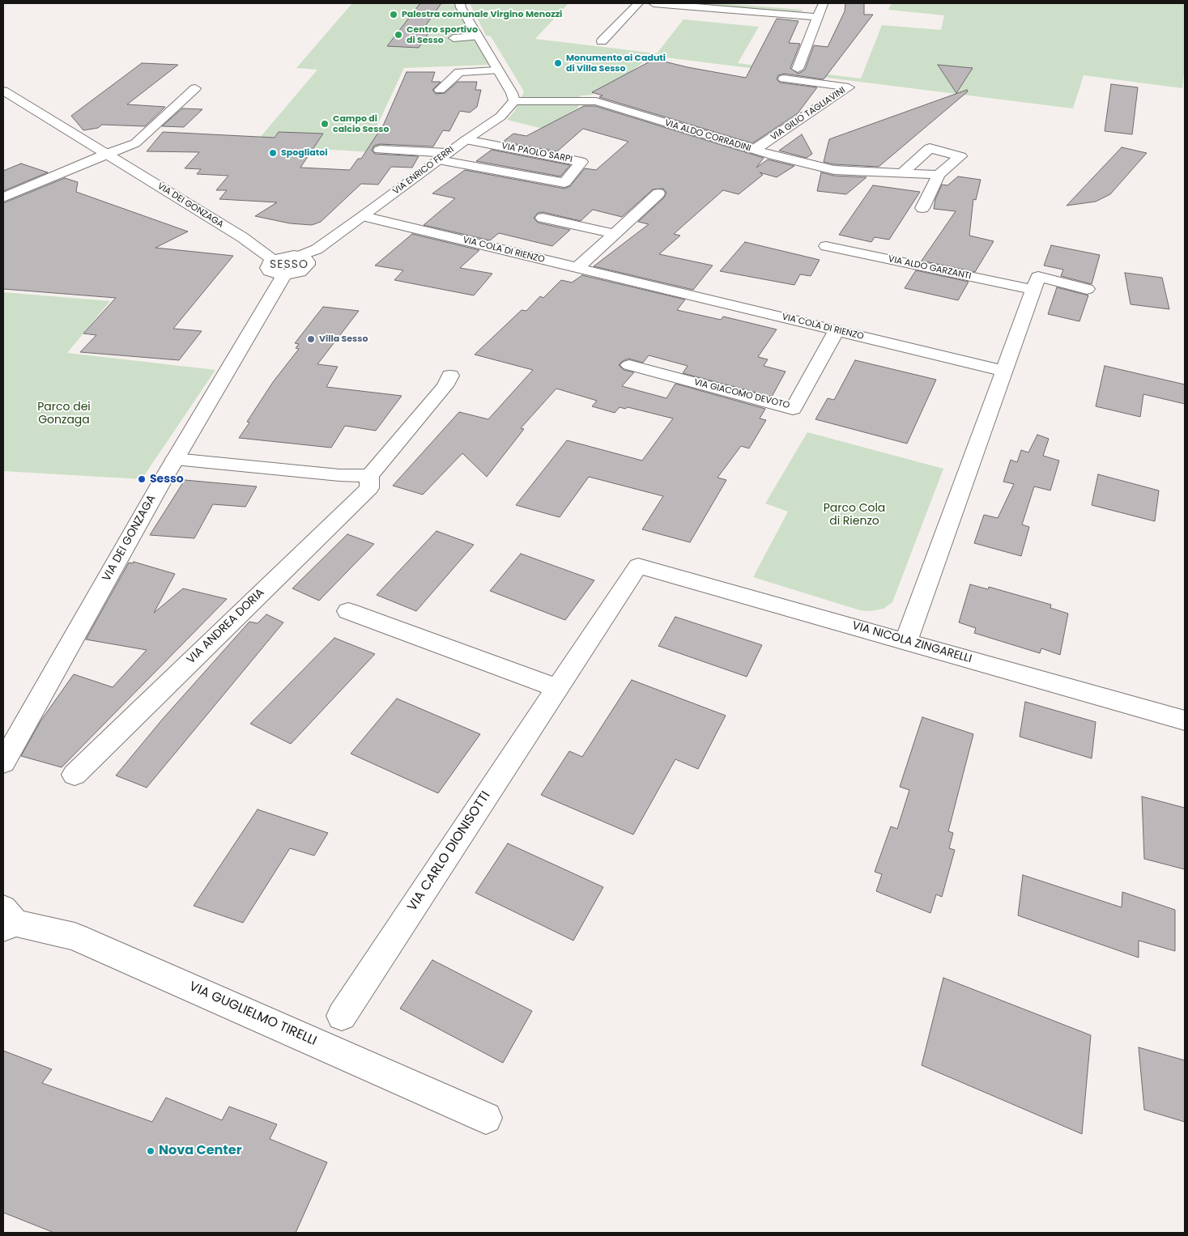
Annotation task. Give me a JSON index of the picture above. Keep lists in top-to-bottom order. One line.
{"streets":{"street":["VIA GILIO TAGLIAVINI","VIA ALDO CORRADINI","VIA PAOLO SARPI","VIA ENRICO FERRI","VIA DEI GONZAGA","VIA COLA DI RIENZO","VIA ALDO GARZANTI","VIA GIACOMO DEVOTO","VIA ANDREA DORIA","VIA NICOLA ZINGARELLI","VIA CARLO DIONISOTTI","VIA GUGLIELMO TIRELLI"]},"crossings":[["VIA GILIO TAGLIAVINI","VIA ALDO CORRADINI"],["VIA ALDO CORRADINI","VIA ENRICO FERRI"],["VIA PAOLO SARPI","VIA ENRICO FERRI"],["VIA ENRICO FERRI","VIA DEI GONZAGA"],["VIA ENRICO FERRI","VIA COLA DI RIENZO"],["VIA COLA DI RIENZO","VIA GIACOMO DEVOTO"],["VIA NICOLA ZINGARELLI","VIA CARLO DIONISOTTI"]],"districts":["SESSO"],"parks":["Parco dei Gonzaga","Parco Cola di Rienzo"],"places":["Palestra comunale Virgino Menozzi","Centro sportivo di Sesso","Monumento ai Caduti di Villa Sesso","Campo di calcio Sesso","Spogliatoi","Villa Sesso","Sesso","Nova Center"]}
